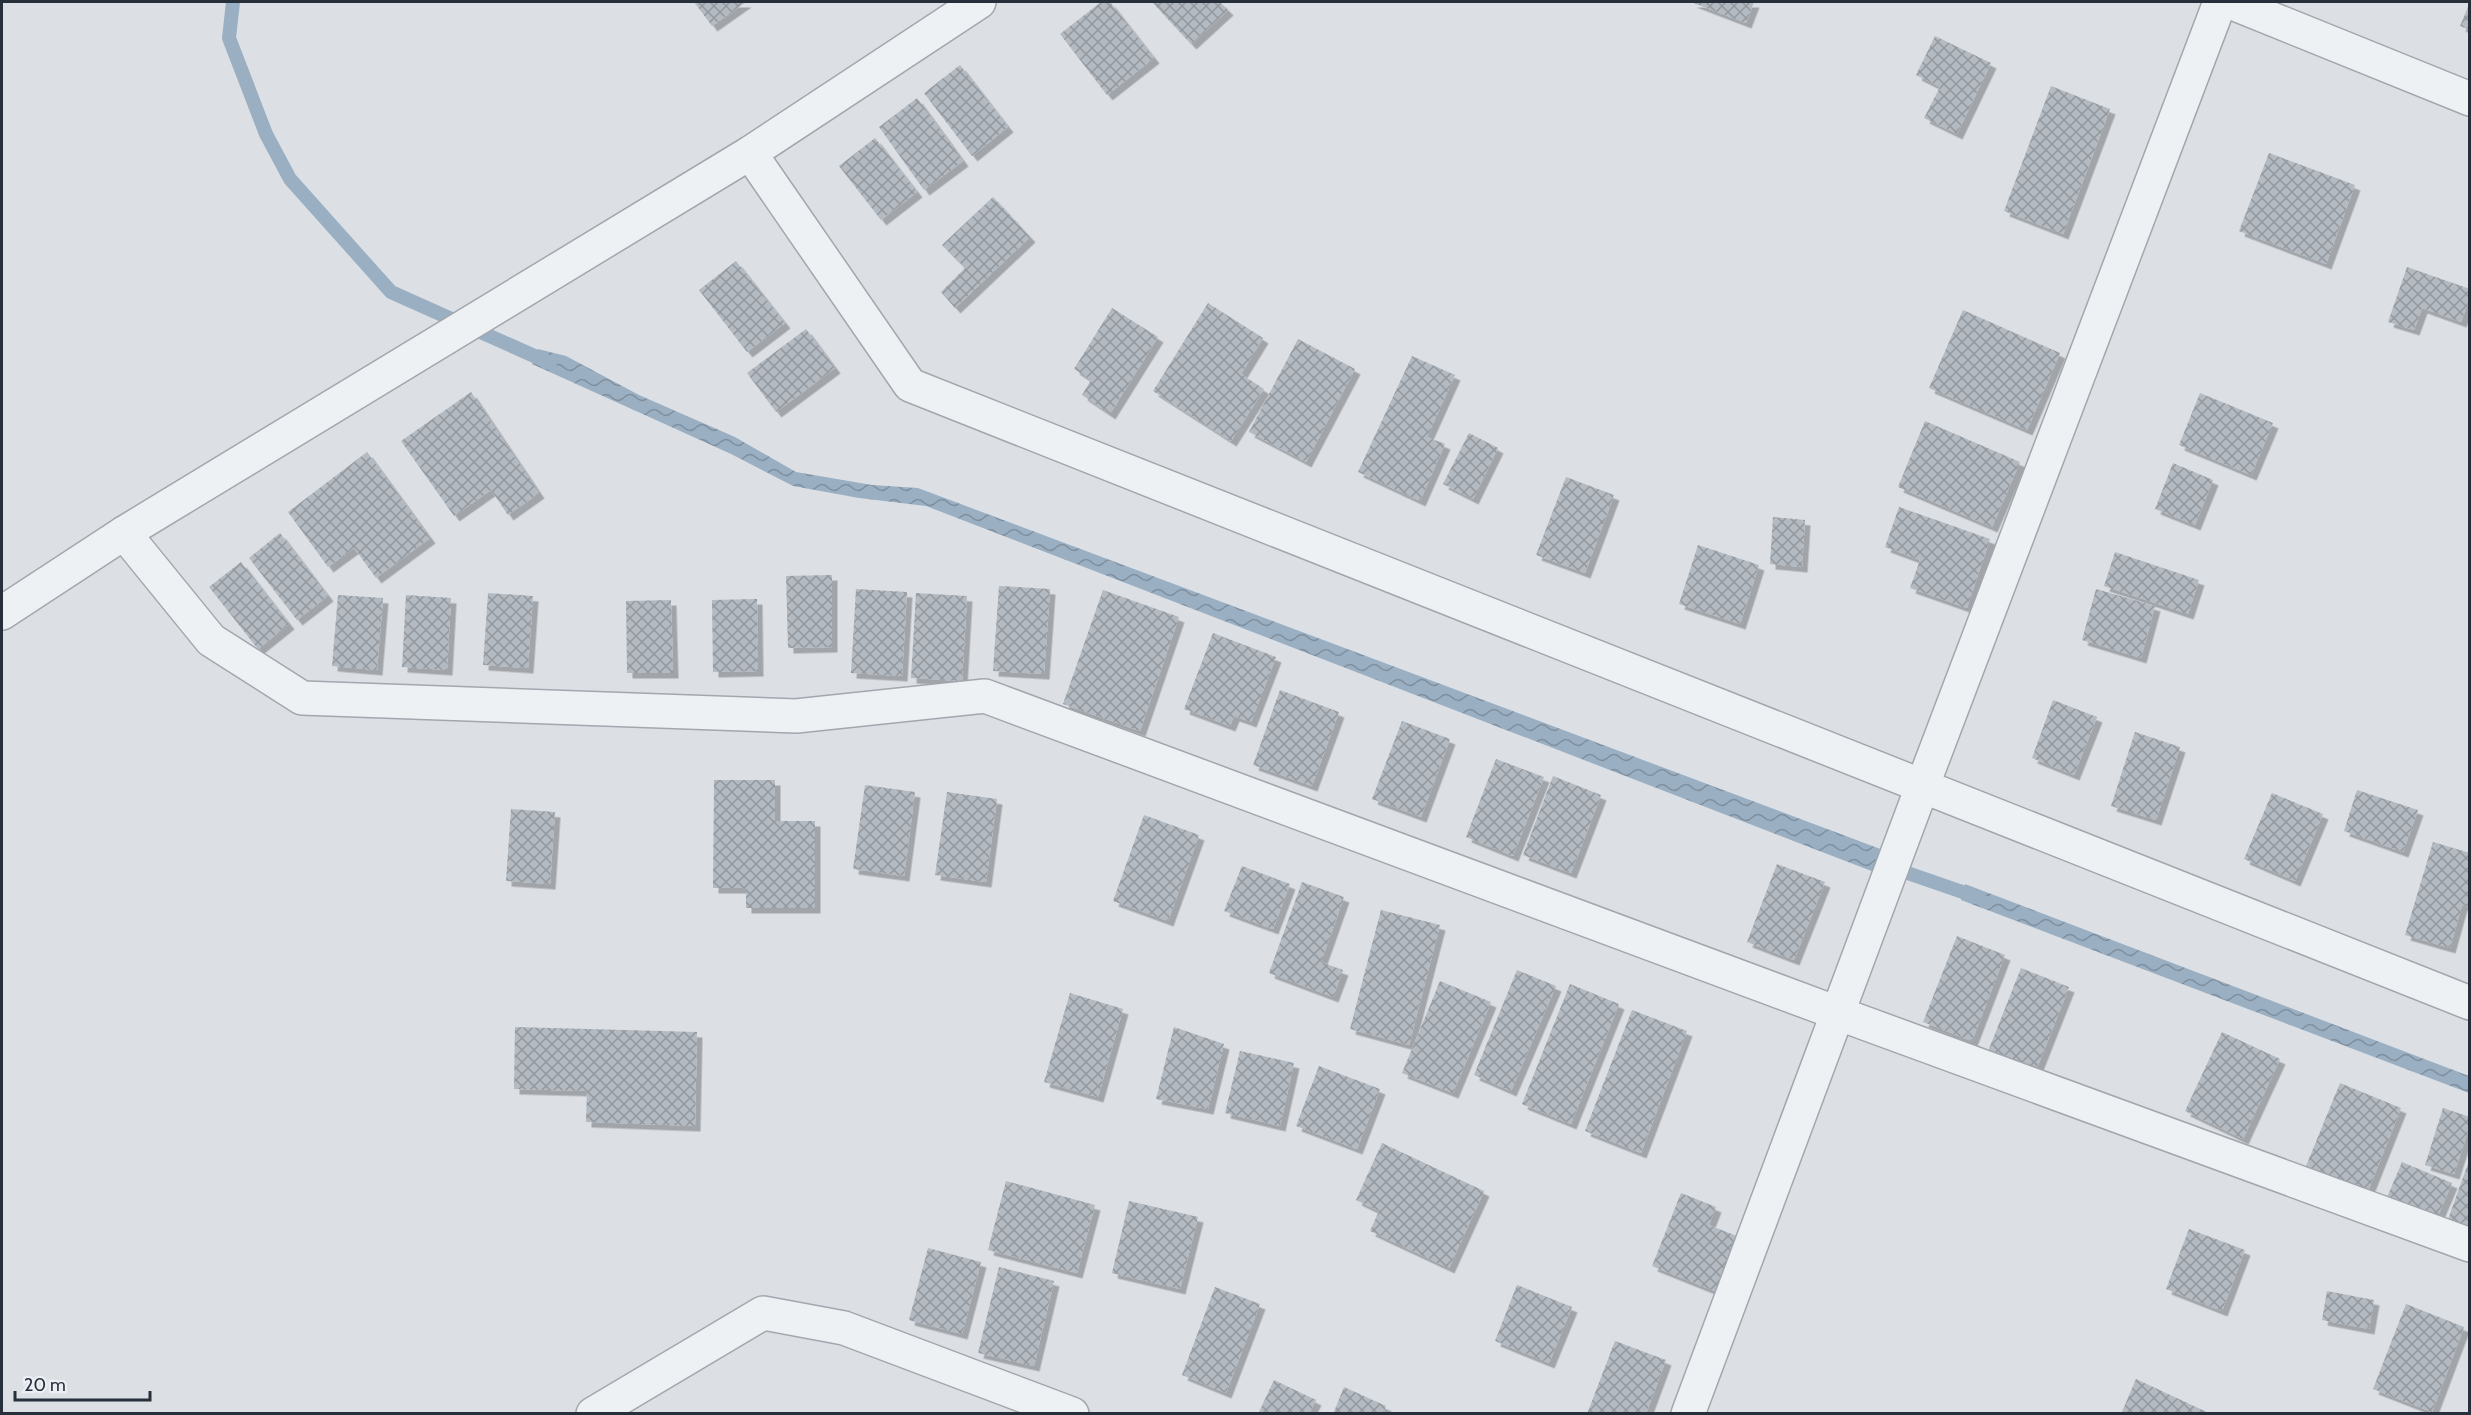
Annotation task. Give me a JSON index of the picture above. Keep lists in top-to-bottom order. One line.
{"scale_bar":"20 m"}
